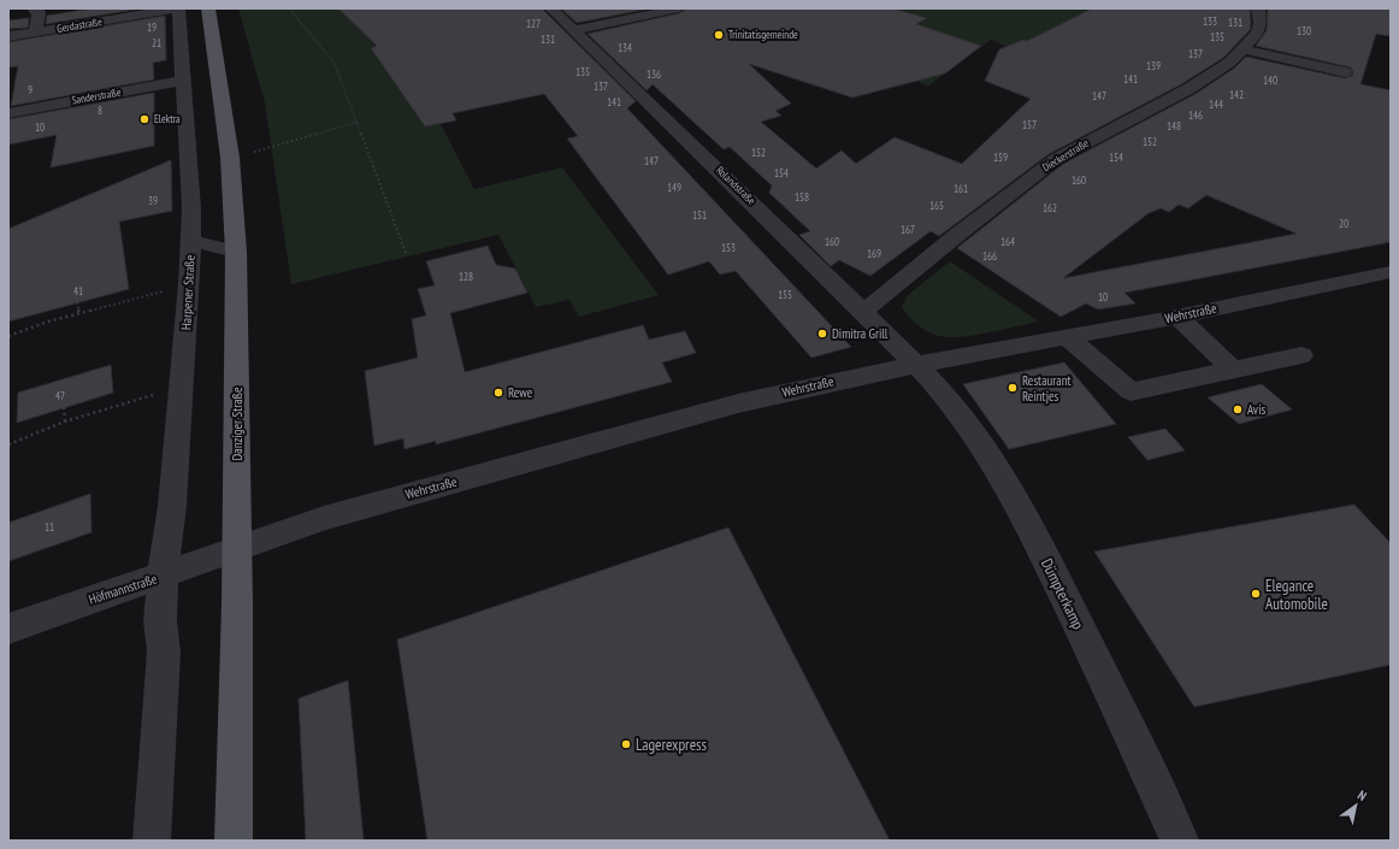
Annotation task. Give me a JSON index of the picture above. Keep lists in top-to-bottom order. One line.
{"streets":{"main road":["Danziger Straße"],"street":["Gerdastraße","Sanderstraße","Dieckerstraße","Rolandstraße","Harpener Straße","Wehrstraße","Höfmannstraße","Dümpterkamp"]},"crossings":[["Gerdastraße","Harpener Straße"],["Sanderstraße","Harpener Straße"],["Dieckerstraße","Rolandstraße"],["Rolandstraße","Wehrstraße"],["Rolandstraße","Dümpterkamp"],["Harpener Straße","Höfmannstraße"],["Wehrstraße","Danziger Straße"],["Wehrstraße","Höfmannstraße"],["Wehrstraße","Dümpterkamp"],["Danziger Straße","Höfmannstraße"]],"places":["Trinitatisgemeinde","Elektra","Dimitra Grill","Restaurant Reintjes","Rewe","Avis","Elegance Automobile","Lagerexpress"],"house_numbers":["133","131","127","19","130","135","131","21","134","137","139","135","136","141","140","137","9","142","147","141","144","8","146","157","148","10","152","152","159","154","147","154","160","149","161","158","39","165","162","151","20","167","160","164","153","169","166","128","41","155","10","47","11"],"north":"top right"}
